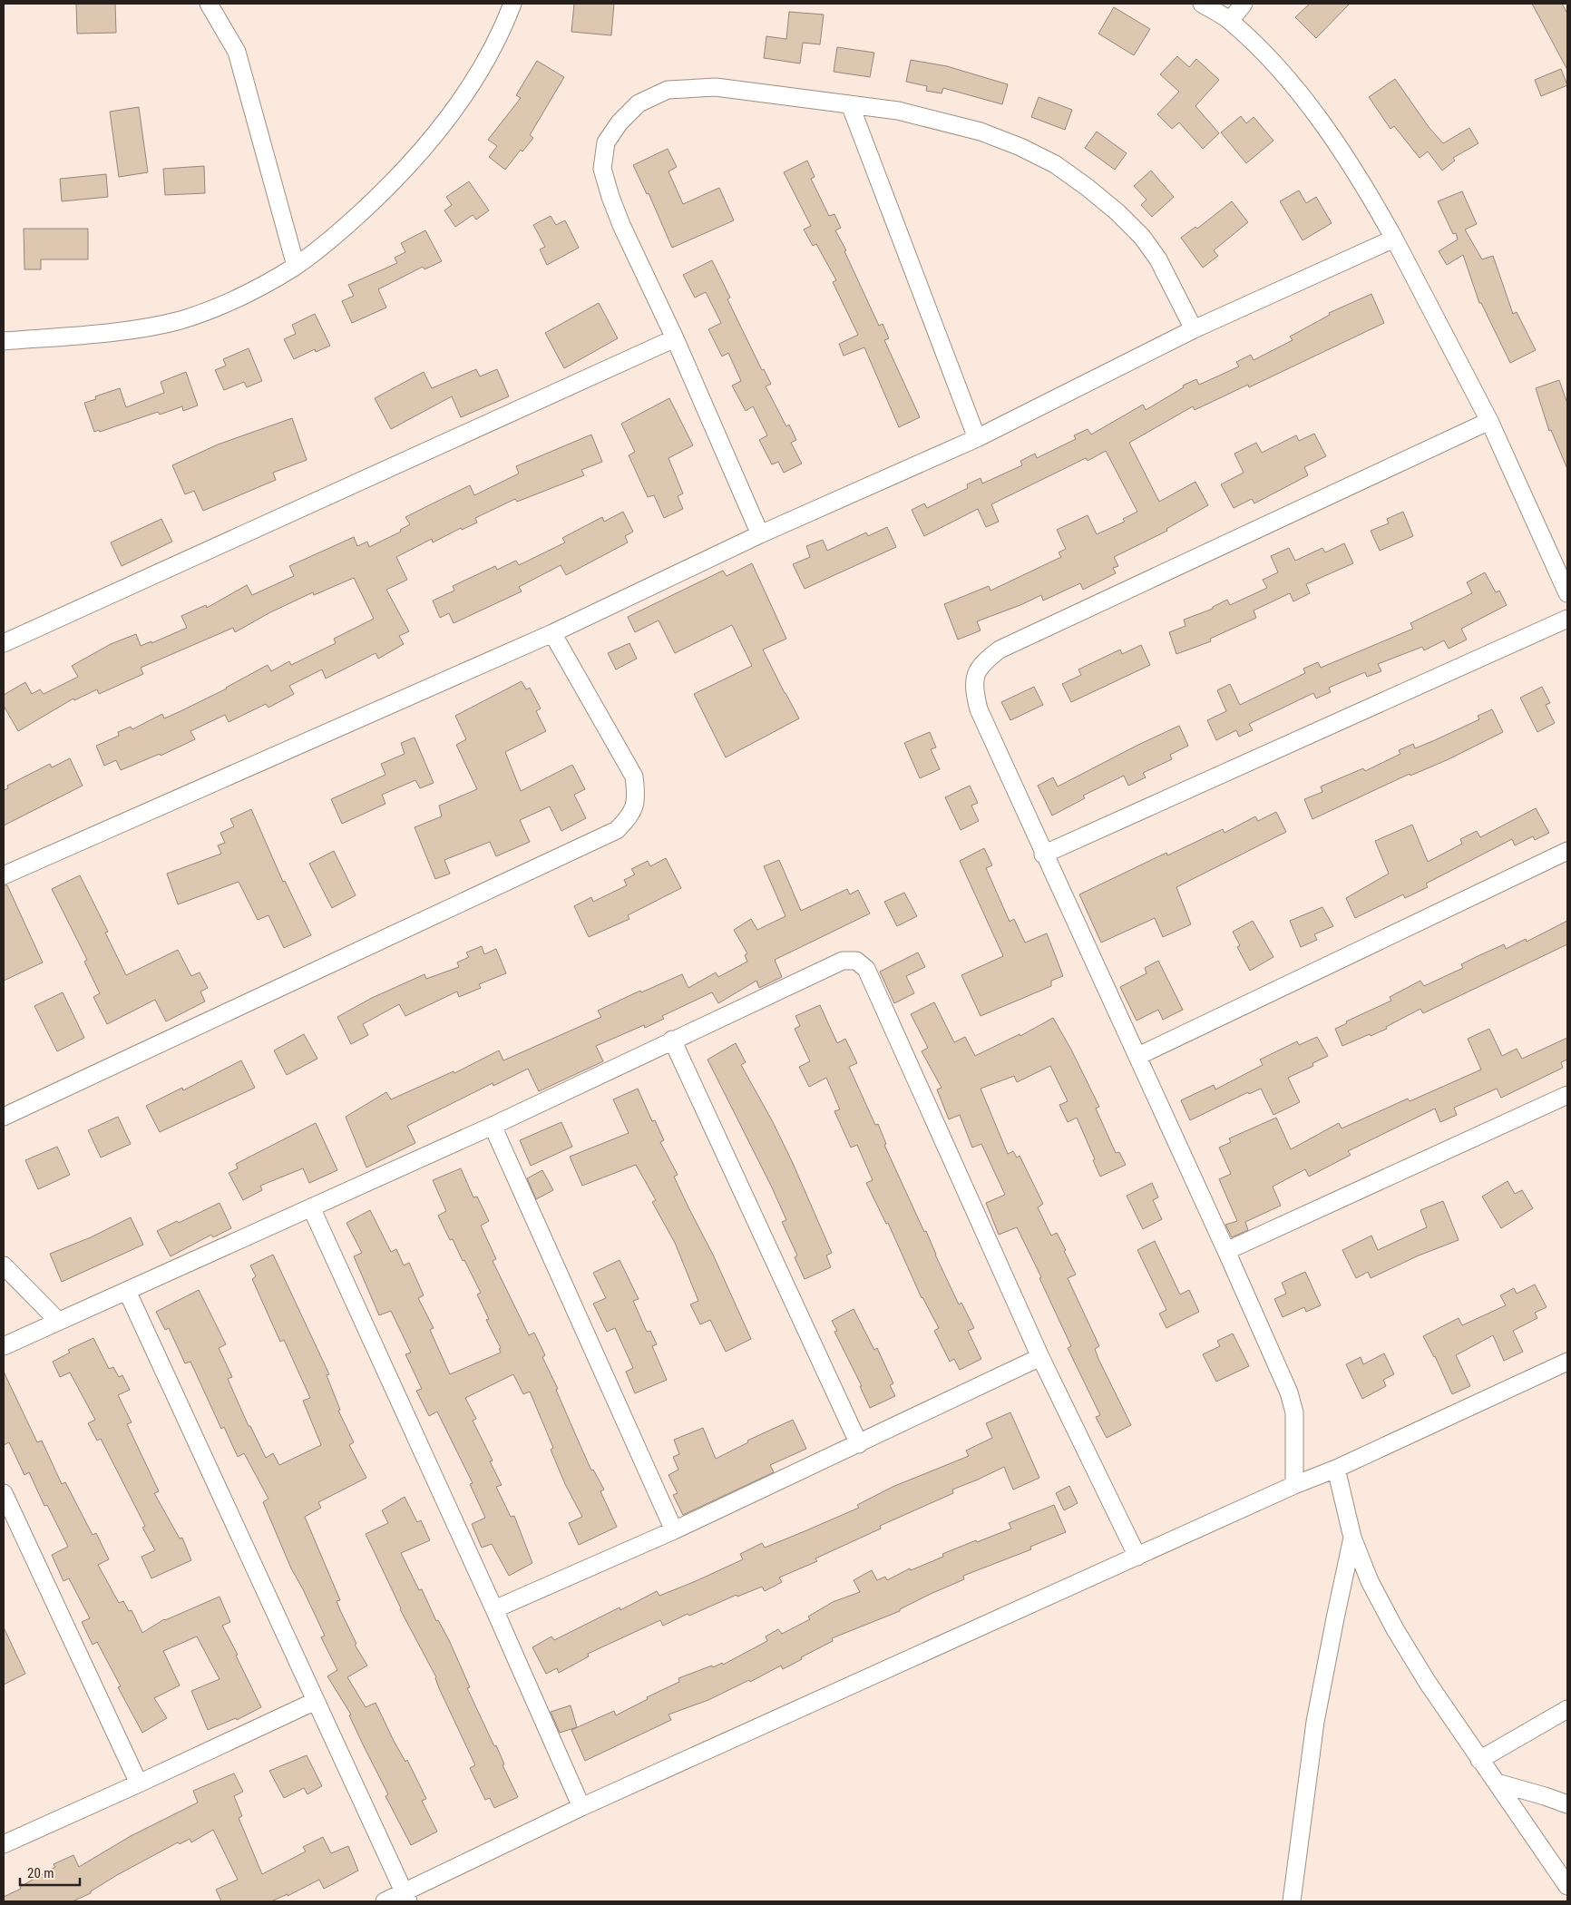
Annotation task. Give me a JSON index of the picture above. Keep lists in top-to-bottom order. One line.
{"scale_bar":"20 m"}
